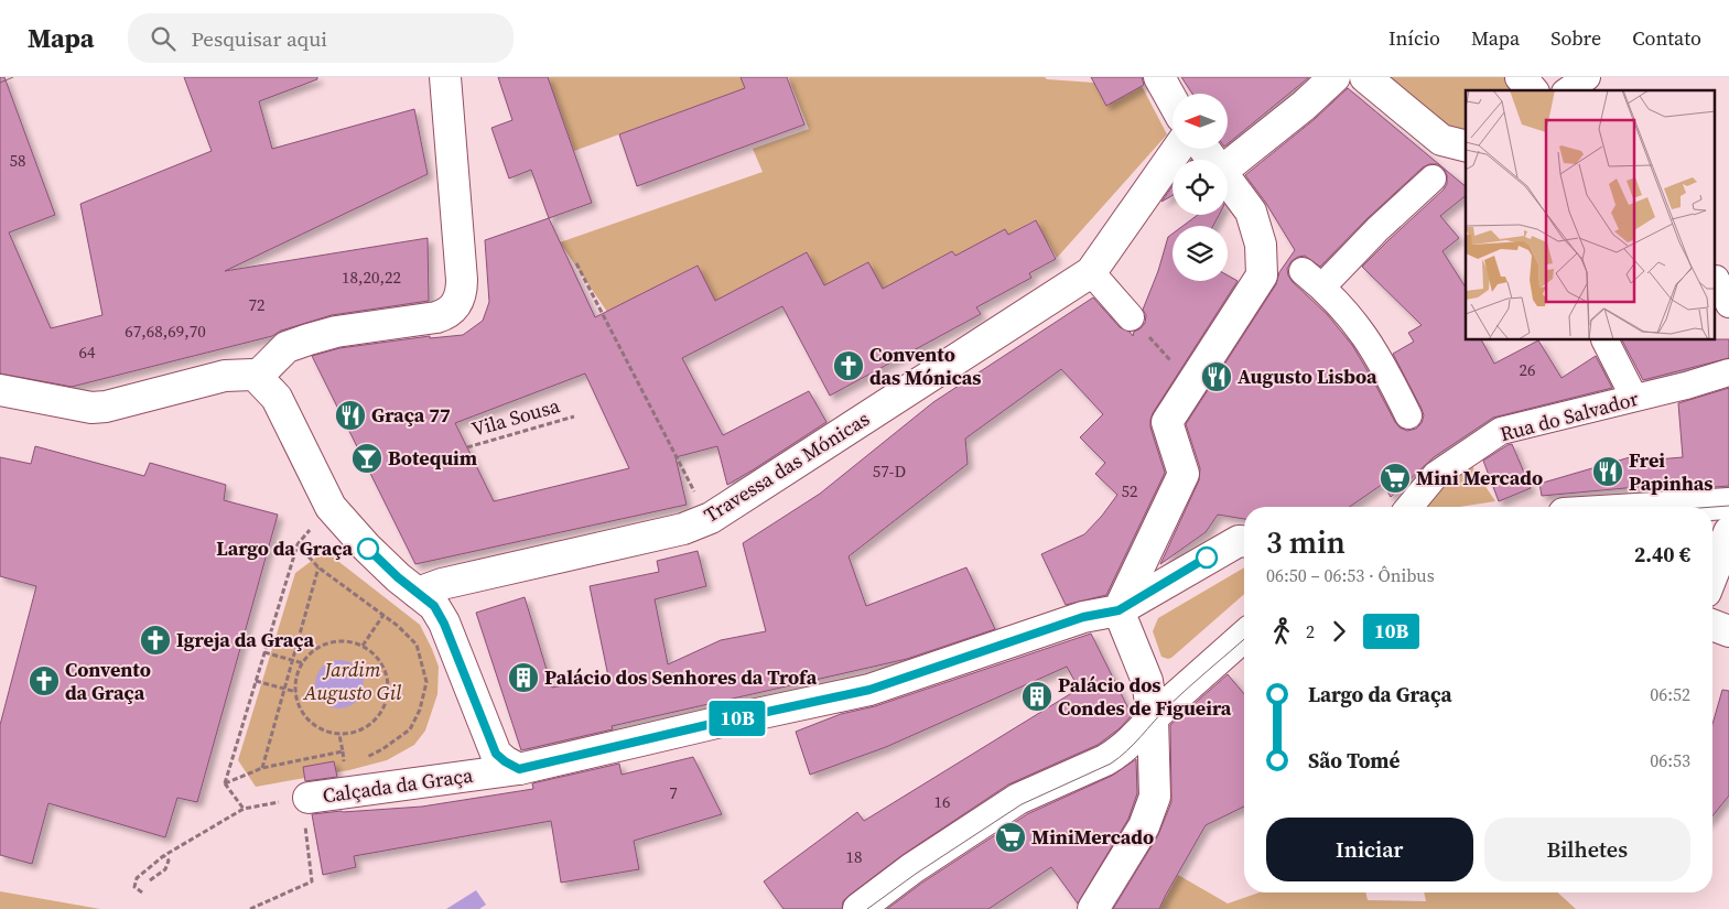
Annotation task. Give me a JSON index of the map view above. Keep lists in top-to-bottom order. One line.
{"streets":{"street":["Rua do Salvador","Travessa das Mónicas","Calçada da Graça"],"path":["Vila Sousa"]},"crossings":[["Travessa das Mónicas","Calçada da Graça"]],"parks":["Jardim Augusto Gil"],"places":{"church":["Convento das Mónicas","Igreja da Graça","Convento da Graça"],"restaurant":["Augusto Lisboa","Graça 77","Frei Papinhas"],"bar":["Botequim"],"supermarket":["Mini Mercado","MiniMercado"],"other":["Largo da Graça"],"building":["Palácio dos Senhores da Trofa","Palácio dos Condes de Figueira"]},"lines":["bus line 10B"],"house_numbers":["58","18,20,22","72","67,68,69,70","64","26","57-D","52","7","16","18"],"north":"left","page":{"header":"Mapa","search":"Pesquisar aqui","nav":["Início","Mapa","Sobre","Contato"],"on_map":"10B","heading":["3 min","06:50 – 06:53 · Ônibus","2.40 €"],"legs":["2","10B"],"list":[{"name":"Largo da Graça","value":"06:52"},{"name":"São Tomé","value":"06:53"}],"buttons":["Iniciar","Bilhetes"]}}
